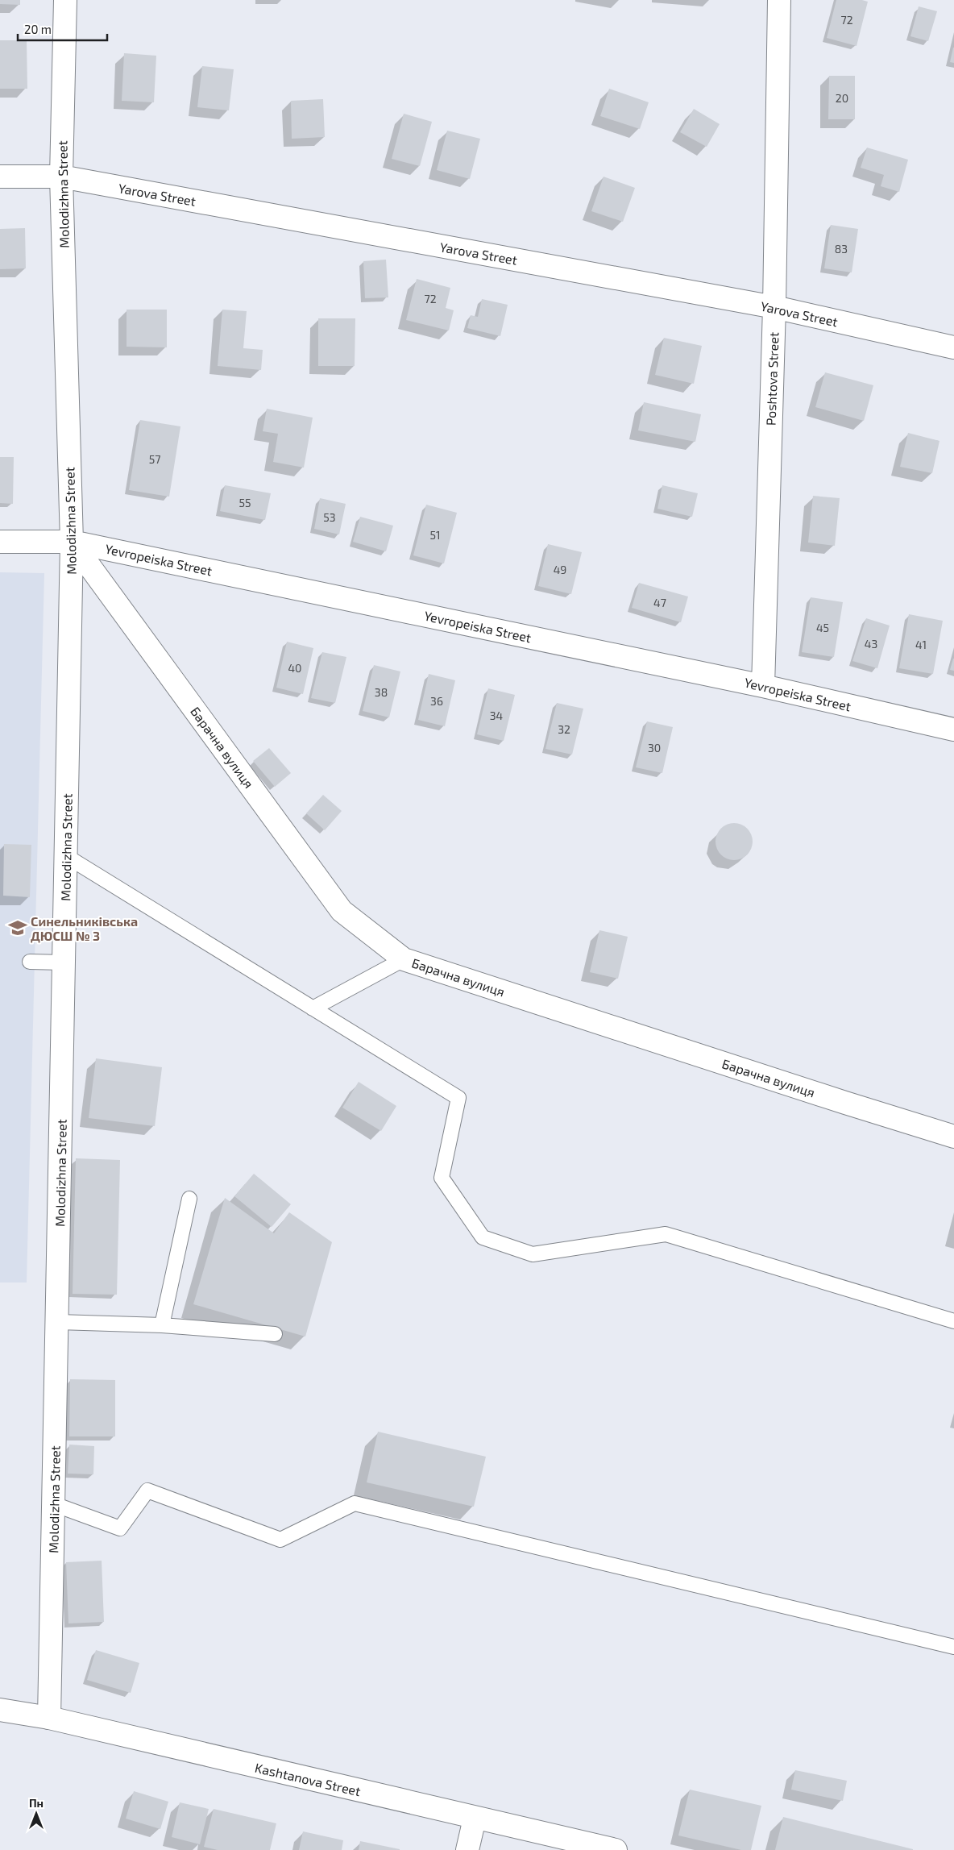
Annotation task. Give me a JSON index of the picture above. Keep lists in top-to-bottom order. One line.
{"streets":{"street":["Molodizhna Street","Yarova Street","Poshtova Street","Yevropeiska Street","Барачна вулиця","Kashtanova Street"]},"crossings":[["Molodizhna Street","Yarova Street"],["Molodizhna Street","Yevropeiska Street"],["Molodizhna Street","Барачна вулиця"],["Molodizhna Street","Kashtanova Street"],["Yarova Street","Poshtova Street"],["Poshtova Street","Yevropeiska Street"],["Yevropeiska Street","Барачна вулиця"]],"places":{"school or university":["Синельниківська ДЮСШ № 3"]},"house_numbers":["72","20","83","72","57","55","53","51","49","47","45","43","41","40","38","36","34","32","30"],"scale_bar":"20 m","north":"top"}
